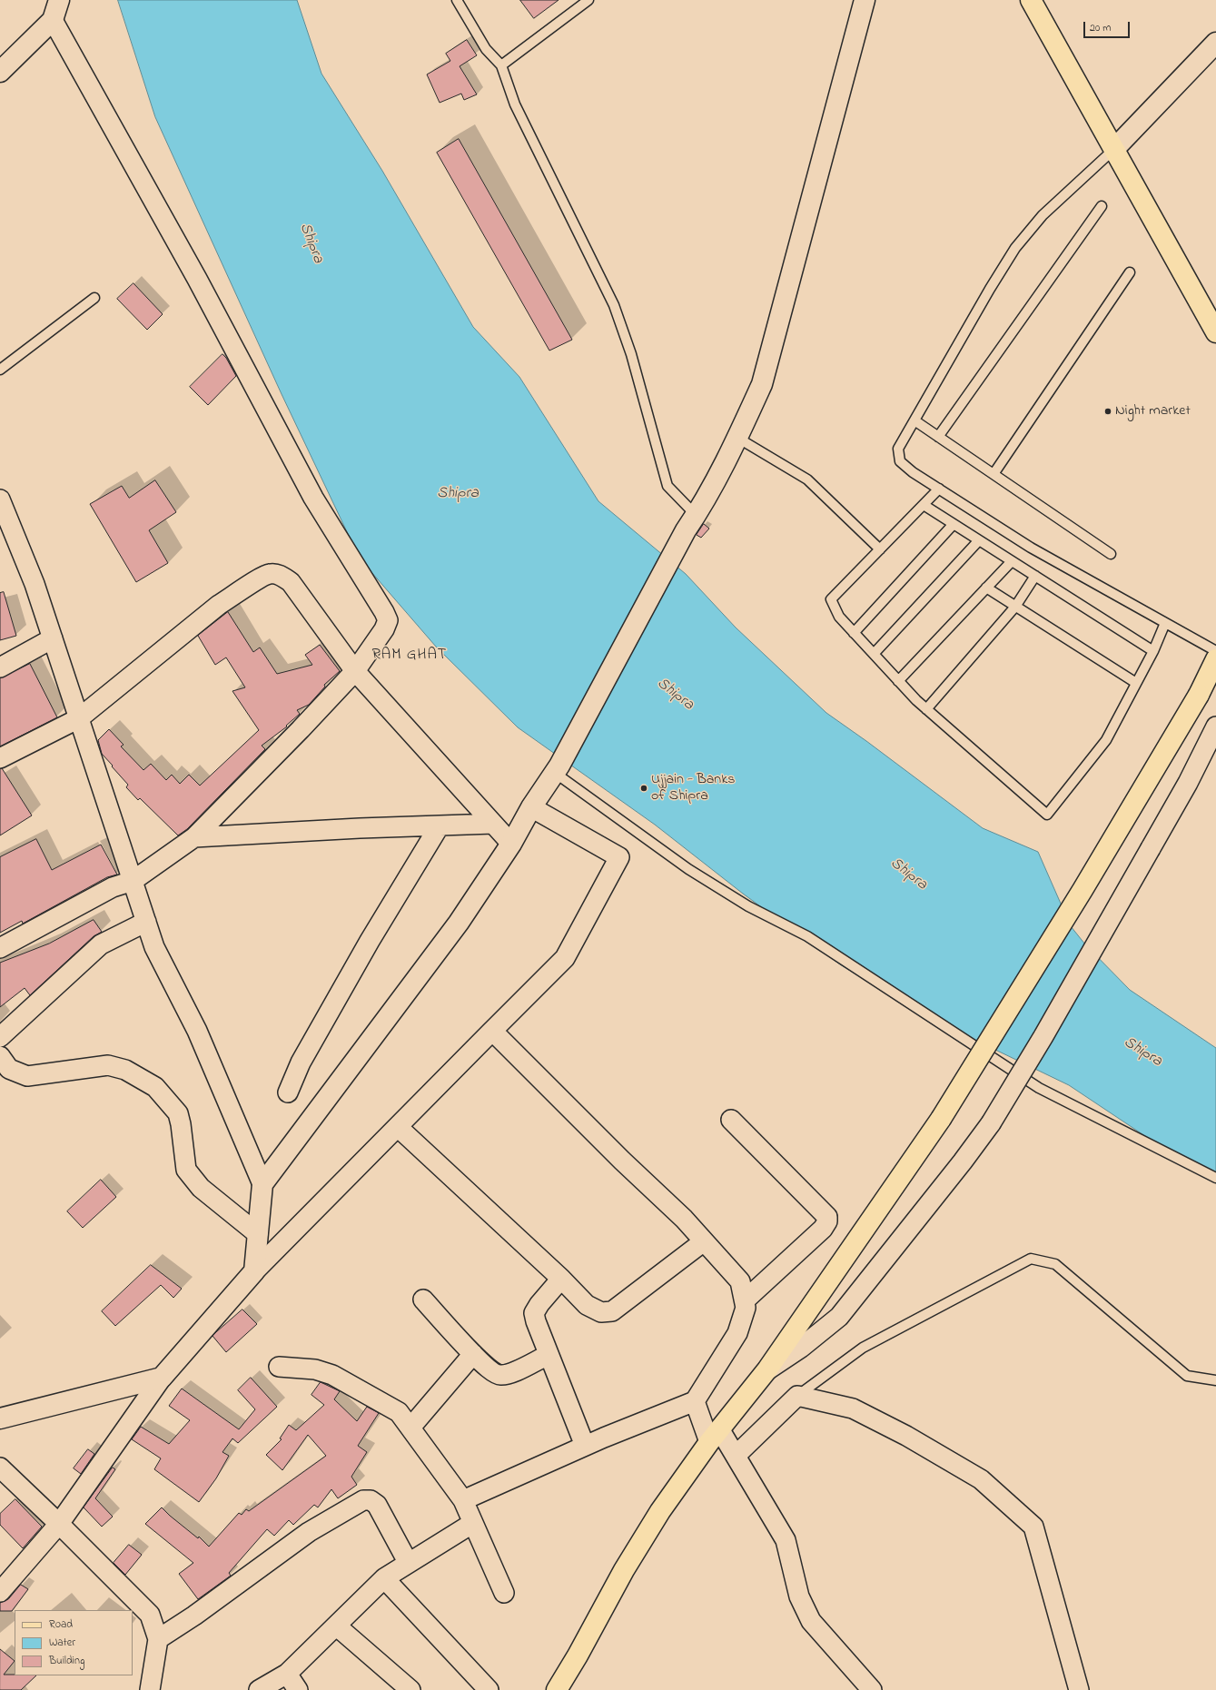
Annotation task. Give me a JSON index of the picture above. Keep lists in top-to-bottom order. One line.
{"districts":["RAM GHAT"],"water":["Shipra"],"places":["Night market","Ujjain - Banks of Shipra"],"legend":["Road","Water","Building"],"scale_bar":"20 m"}
